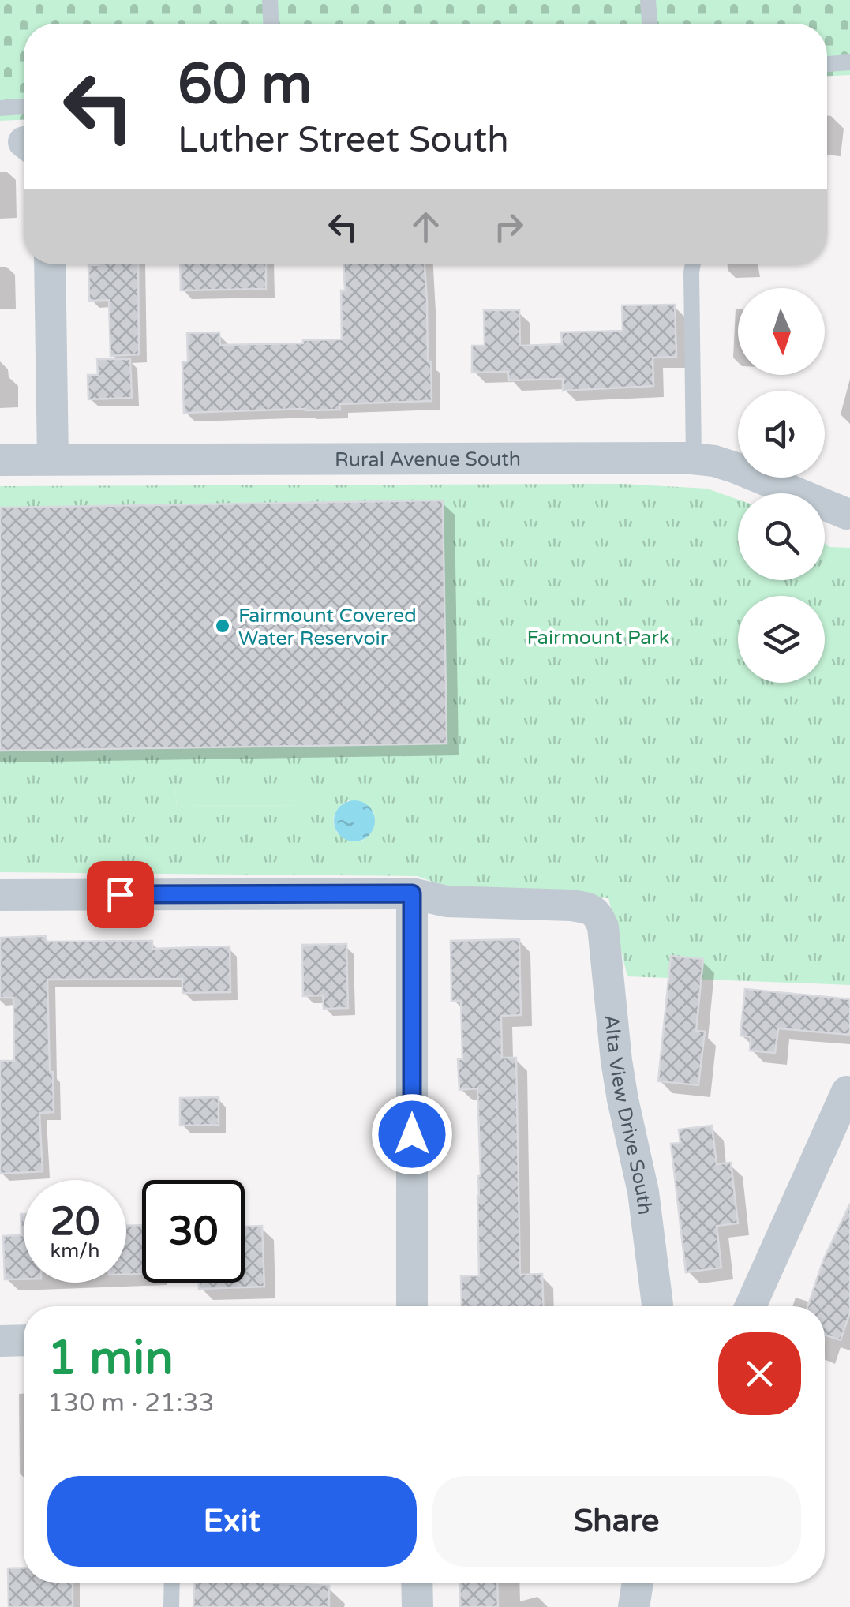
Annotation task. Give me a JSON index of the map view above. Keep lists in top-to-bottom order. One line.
{"streets":{"street":["Rural Avenue South","Alta View Drive South"]},"parks":["Fairmount Park"],"places":["Fairmount Covered Water Reservoir"],"north":"bottom","page":{"turn":["60 m","Luther Street South"],"speed":"20 km/h","limit":"30","heading":["1 min","130 m · 21:33"],"buttons":["Exit","Share"]}}
